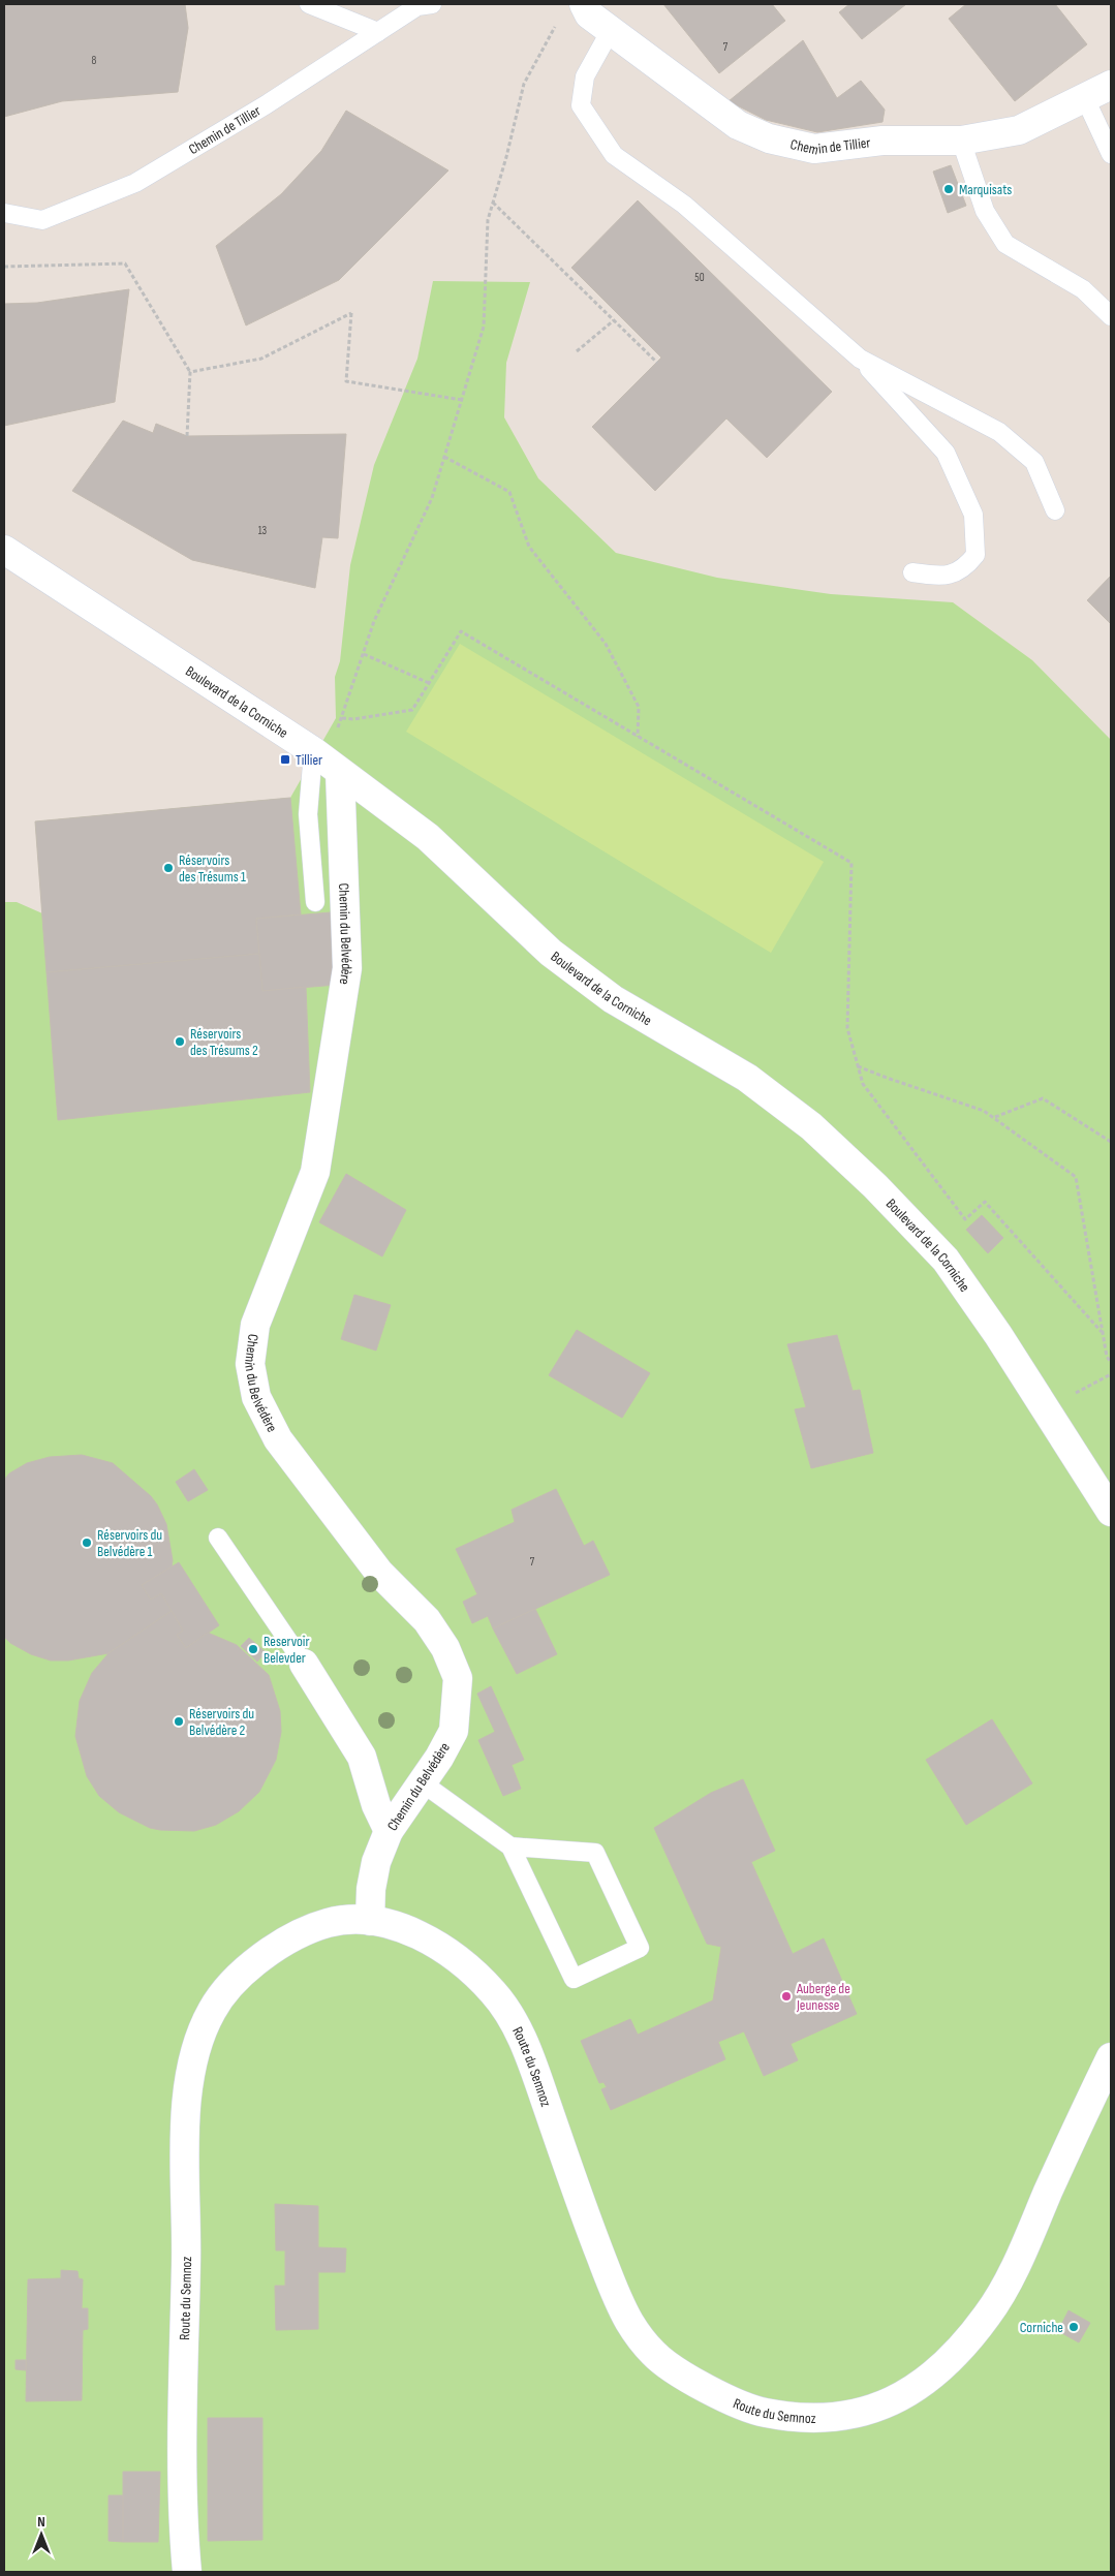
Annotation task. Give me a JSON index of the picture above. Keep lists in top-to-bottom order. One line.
{"streets":{"main road":["Chemin de Tillier","Boulevard de la Corniche","Chemin du Belvédère","Route du Semnoz"]},"crossings":[["Boulevard de la Corniche","Chemin du Belvédère"],["Chemin du Belvédère","Route du Semnoz"]],"places":{"other":["Marquisats","Réservoirs des Trésums 1","Réservoirs des Trésums 2","Réservoirs du Belvédère 1","Reservoir Belevder","Réservoirs du Belvédère 2","Auberge de Jeunesse","Corniche"],"transit":["Tillier"]},"house_numbers":["7","8","50","13","7"],"north":"top"}
